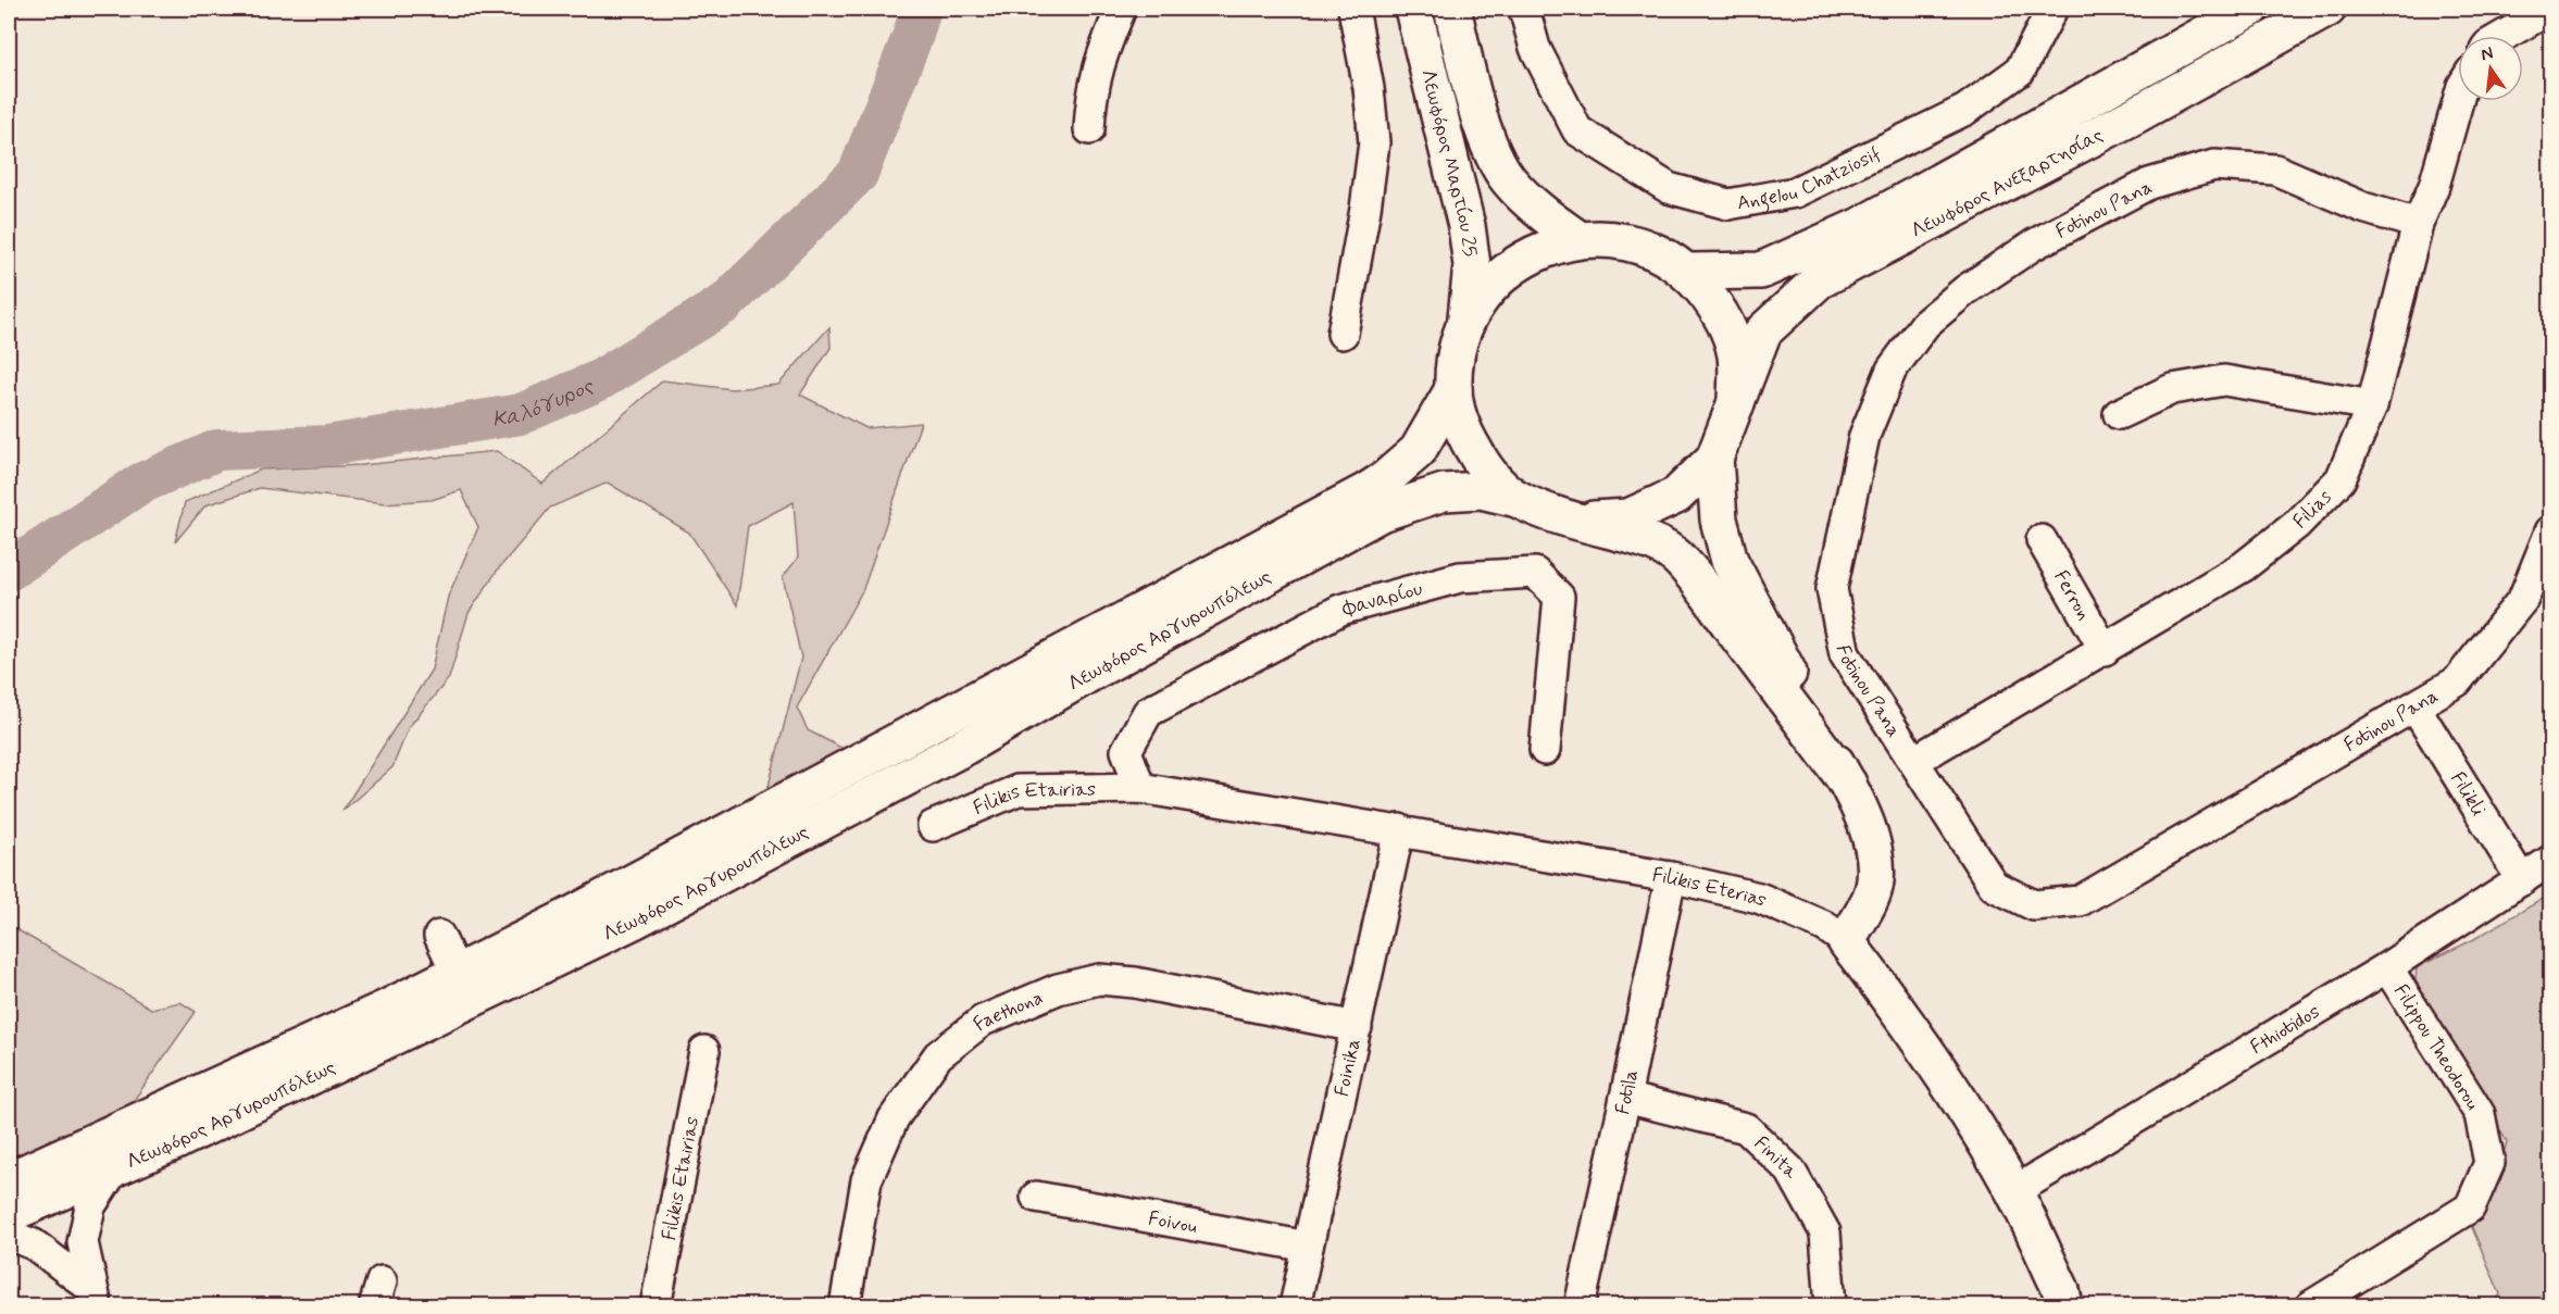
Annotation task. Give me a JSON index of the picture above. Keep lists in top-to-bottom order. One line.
{"streets":{"main road":["Λεωφόρος Μαρτίου 25","Λεωφόρος Ανεξαρτησίας","Λεωφόρος Αργυρουπόλεως","Filikis Eterias"],"street":["Angelou Chatziosif","Fotinou Pana","Filias","Ferron","Φαναρίου","Filikli","Filikis Etairias","Faethona","Fthiotidos","Filippou Theodorou","Foinika","Fotila","Finita","Foivou"]},"crossings":[["Fotinou Pana","Filias"],["Fotinou Pana","Filikli"],["Filias","Ferron"],["Φαναρίου","Filikis Etairias"],["Φαναρίου","Filikis Eterias"],["Filikli","Fthiotidos"],["Filikis Etairias","Filikis Eterias"],["Filikis Eterias","Fthiotidos"],["Filikis Eterias","Foinika"],["Filikis Eterias","Fotila"],["Faethona","Foinika"],["Fthiotidos","Filippou Theodorou"],["Foinika","Foivou"],["Fotila","Finita"]],"water":["Καλόγυρος"],"north":"top"}
